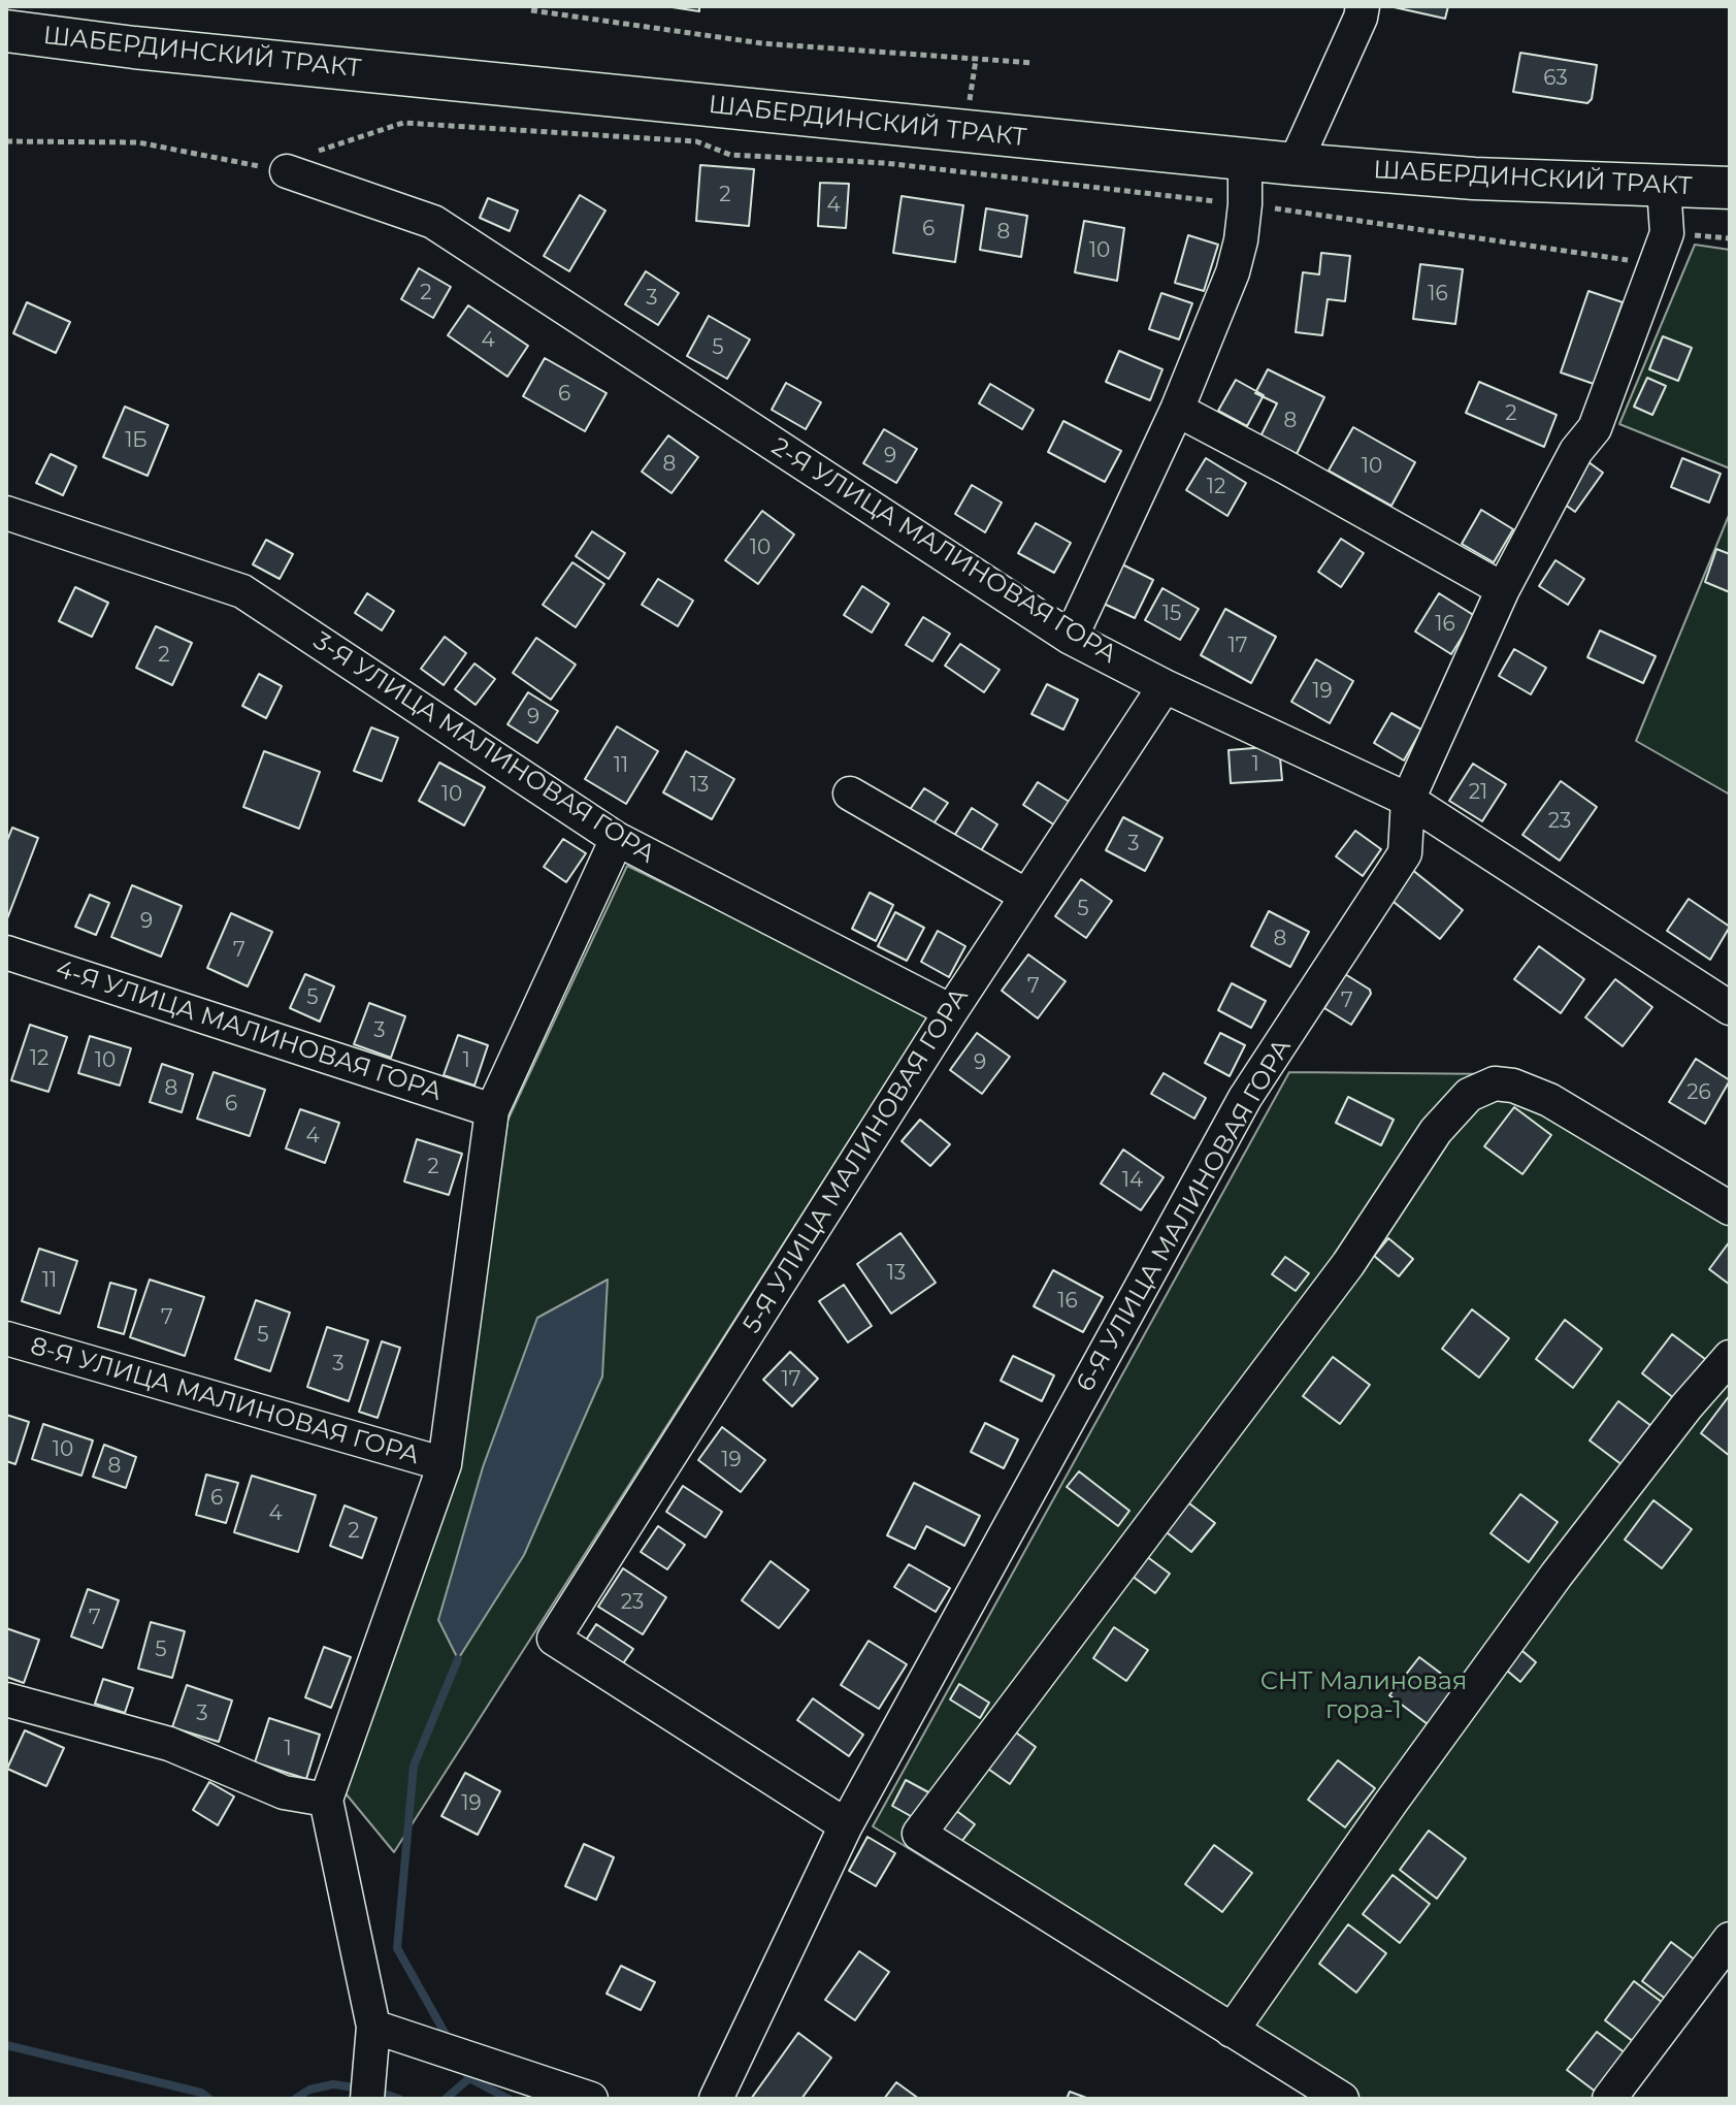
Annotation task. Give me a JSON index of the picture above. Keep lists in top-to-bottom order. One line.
{"streets":{"main road":["ШАБЕРДИНСКИЙ ТРАКТ"],"street":["2-Я УЛИЦА МАЛИНОВАЯ ГОРА","3-Я УЛИЦА МАЛИНОВАЯ ГОРА","4-Я УЛИЦА МАЛИНОВАЯ ГОРА","5-Я УЛИЦА МАЛИНОВАЯ ГОРА","6-Я УЛИЦА МАЛИНОВАЯ ГОРА","8-Я УЛИЦА МАЛИНОВАЯ ГОРА"]},"crossings":[["ШАБЕРДИНСКИЙ ТРАКТ","6-Я УЛИЦА МАЛИНОВАЯ ГОРА"],["2-Я УЛИЦА МАЛИНОВАЯ ГОРА","5-Я УЛИЦА МАЛИНОВАЯ ГОРА"],["2-Я УЛИЦА МАЛИНОВАЯ ГОРА","6-Я УЛИЦА МАЛИНОВАЯ ГОРА"],["3-Я УЛИЦА МАЛИНОВАЯ ГОРА","5-Я УЛИЦА МАЛИНОВАЯ ГОРА"],["5-Я УЛИЦА МАЛИНОВАЯ ГОРА","6-Я УЛИЦА МАЛИНОВАЯ ГОРА"]],"parks":["СНТ Малиновая гора-1"],"house_numbers":["63","2","4","6","8","10","2","16","3","4","5","6","2","8","1Б","9","8","10","12","10","15","16","17","2","19","9","1","11","13","21","10","23","3","5","9","8","7","7","5","7","3","12","10","1","9","8","26","6","4","2","14","13","11","16","7","5","3","17","10","19","8","6","4","2","23","7","5","3","1","19"]}
